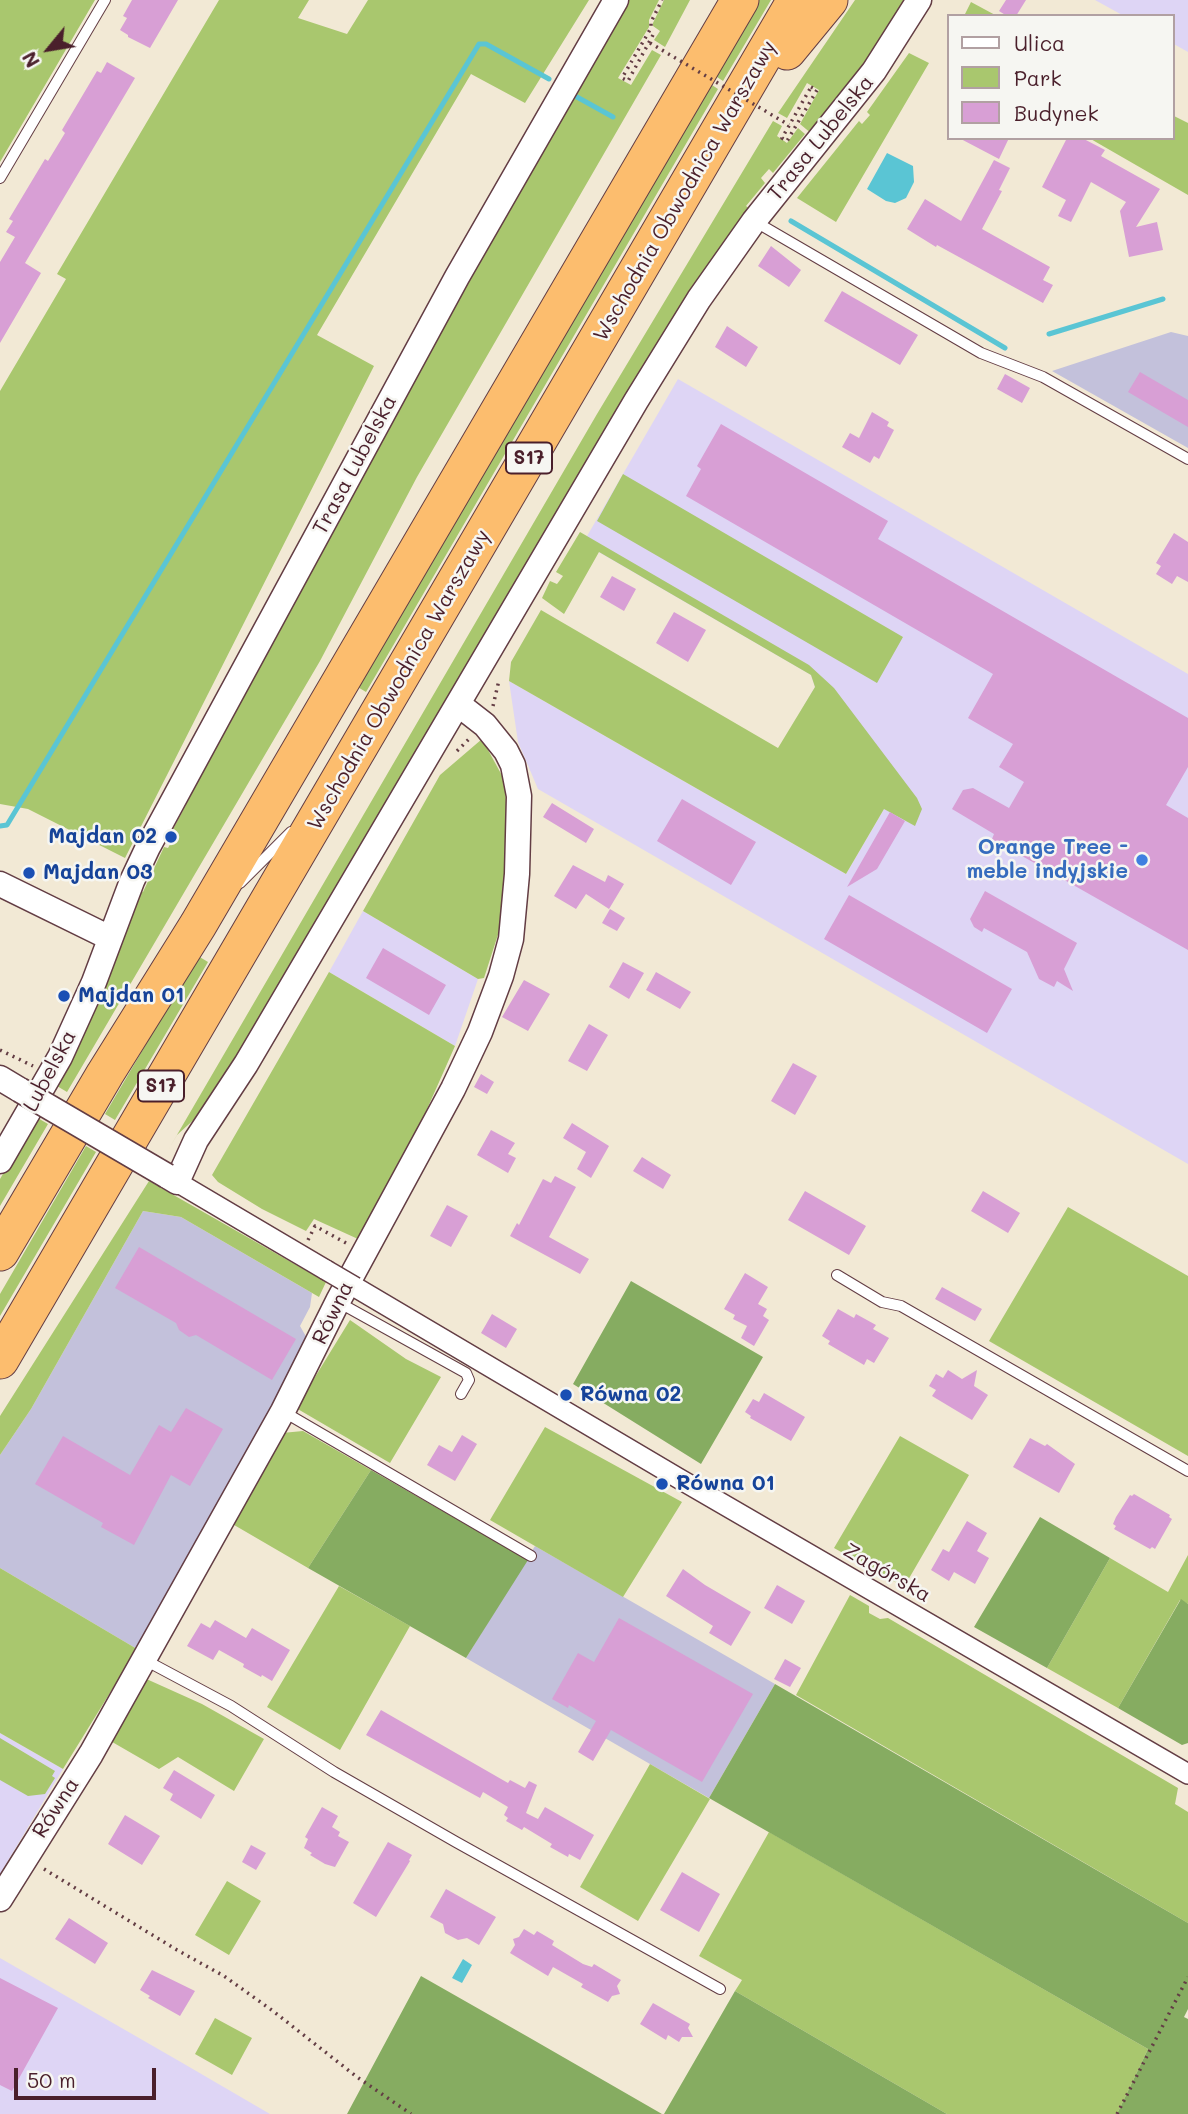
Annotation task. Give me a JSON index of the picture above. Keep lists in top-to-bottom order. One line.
{"streets":{"highway":["Wschodnia Obwodnica Warszawy","S17"],"street":["Trasa Lubelska","Lubelska","Równa","Zagórska"]},"crossings":[["Trasa Lubelska","Lubelska"],["Trasa Lubelska","Równa"],["Trasa Lubelska","Zagórska"],["Równa","Zagórska"]],"places":["Majdan 02","Orange Tree - meble indyjskie","Majdan 03","Majdan 01","Równa 02","Równa 01"],"legend":["Ulica","Park","Budynek"],"scale_bar":"50 m","north":"bottom left"}
